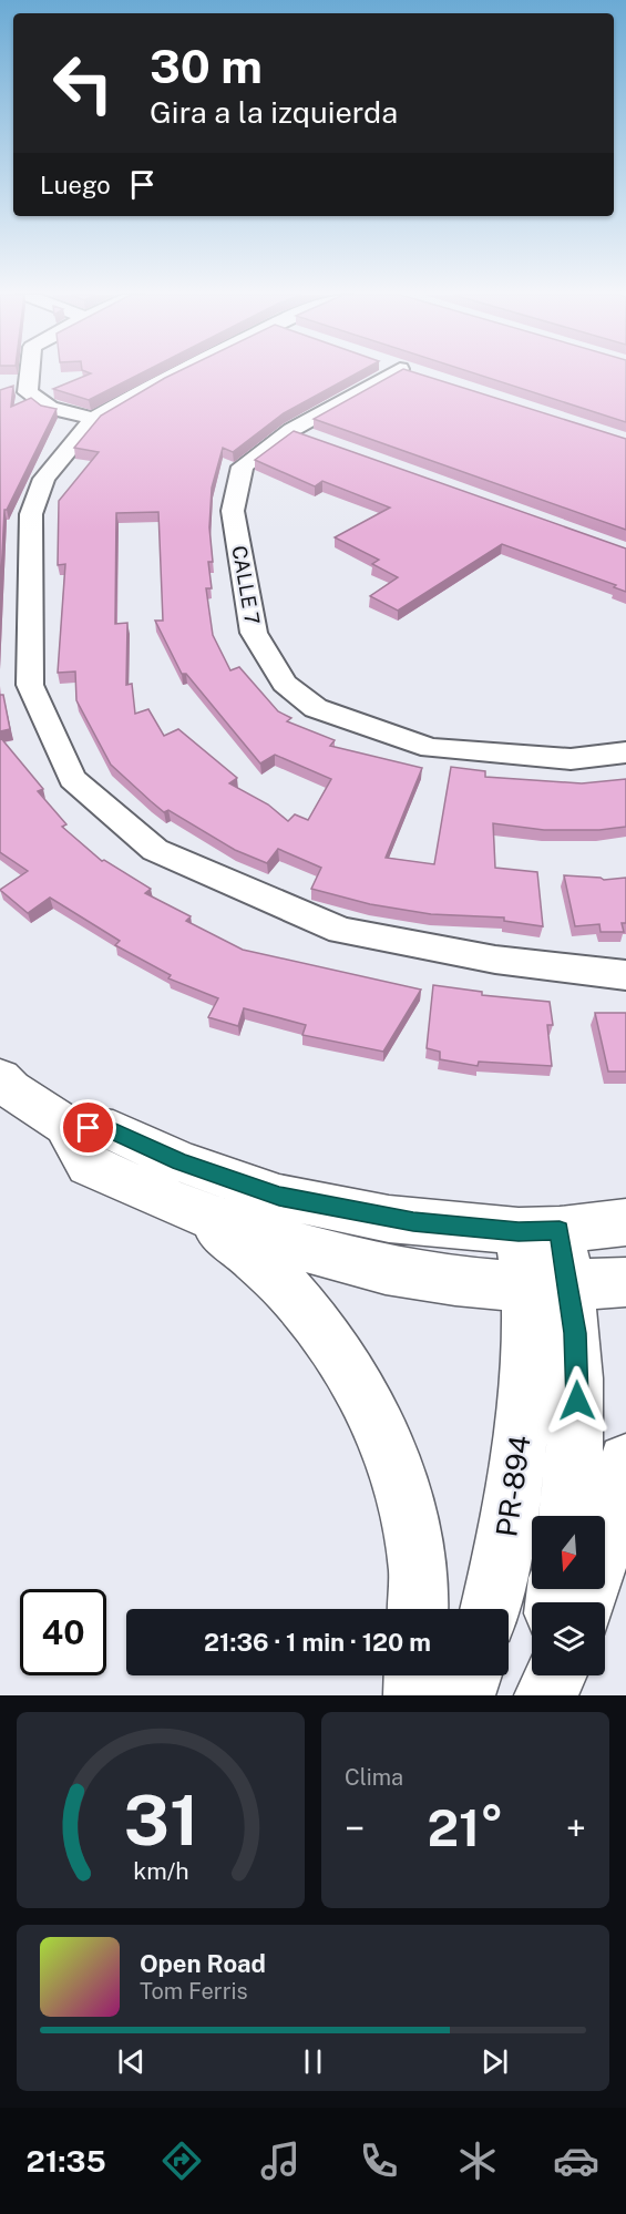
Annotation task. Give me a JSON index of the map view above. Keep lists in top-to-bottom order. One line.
{"streets":{"street":["CALLE 7","PR-894"]},"north":"bottom","page":{"turn":["30 m","Gira a la izquierda"],"then":"Luego","limit":"40","trip":"21:36 · 1 min · 120 m","tile":"Clima","heat":["−","21°","+"],"song":["Open Road","Tom Ferris"],"tabs":"21:35","gauge":["31","km/h"]}}
